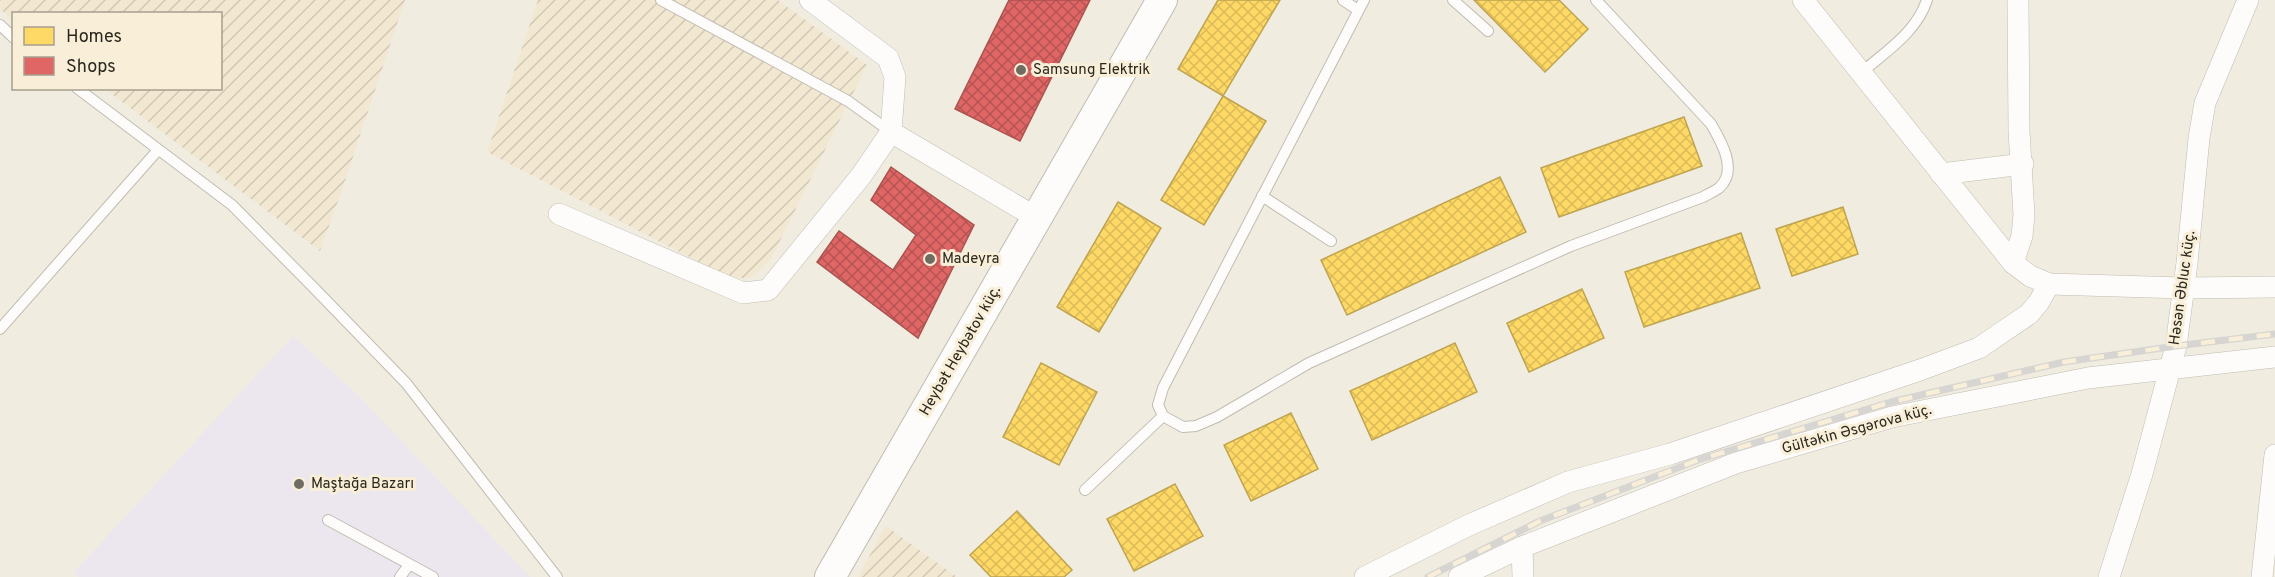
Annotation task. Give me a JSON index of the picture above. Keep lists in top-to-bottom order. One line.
{"streets":{"main road":["Heybət Heybətov küç."],"street":["Həsən Əbluc küç.","Gültəkin Əsgərova küç."]},"crossings":[["Həsən Əbluc küç.","Gültəkin Əsgərova küç."]],"places":["Samsung Elektrik","Madeyra","Maştağa Bazarı"],"legend":["Homes","Shops"]}
